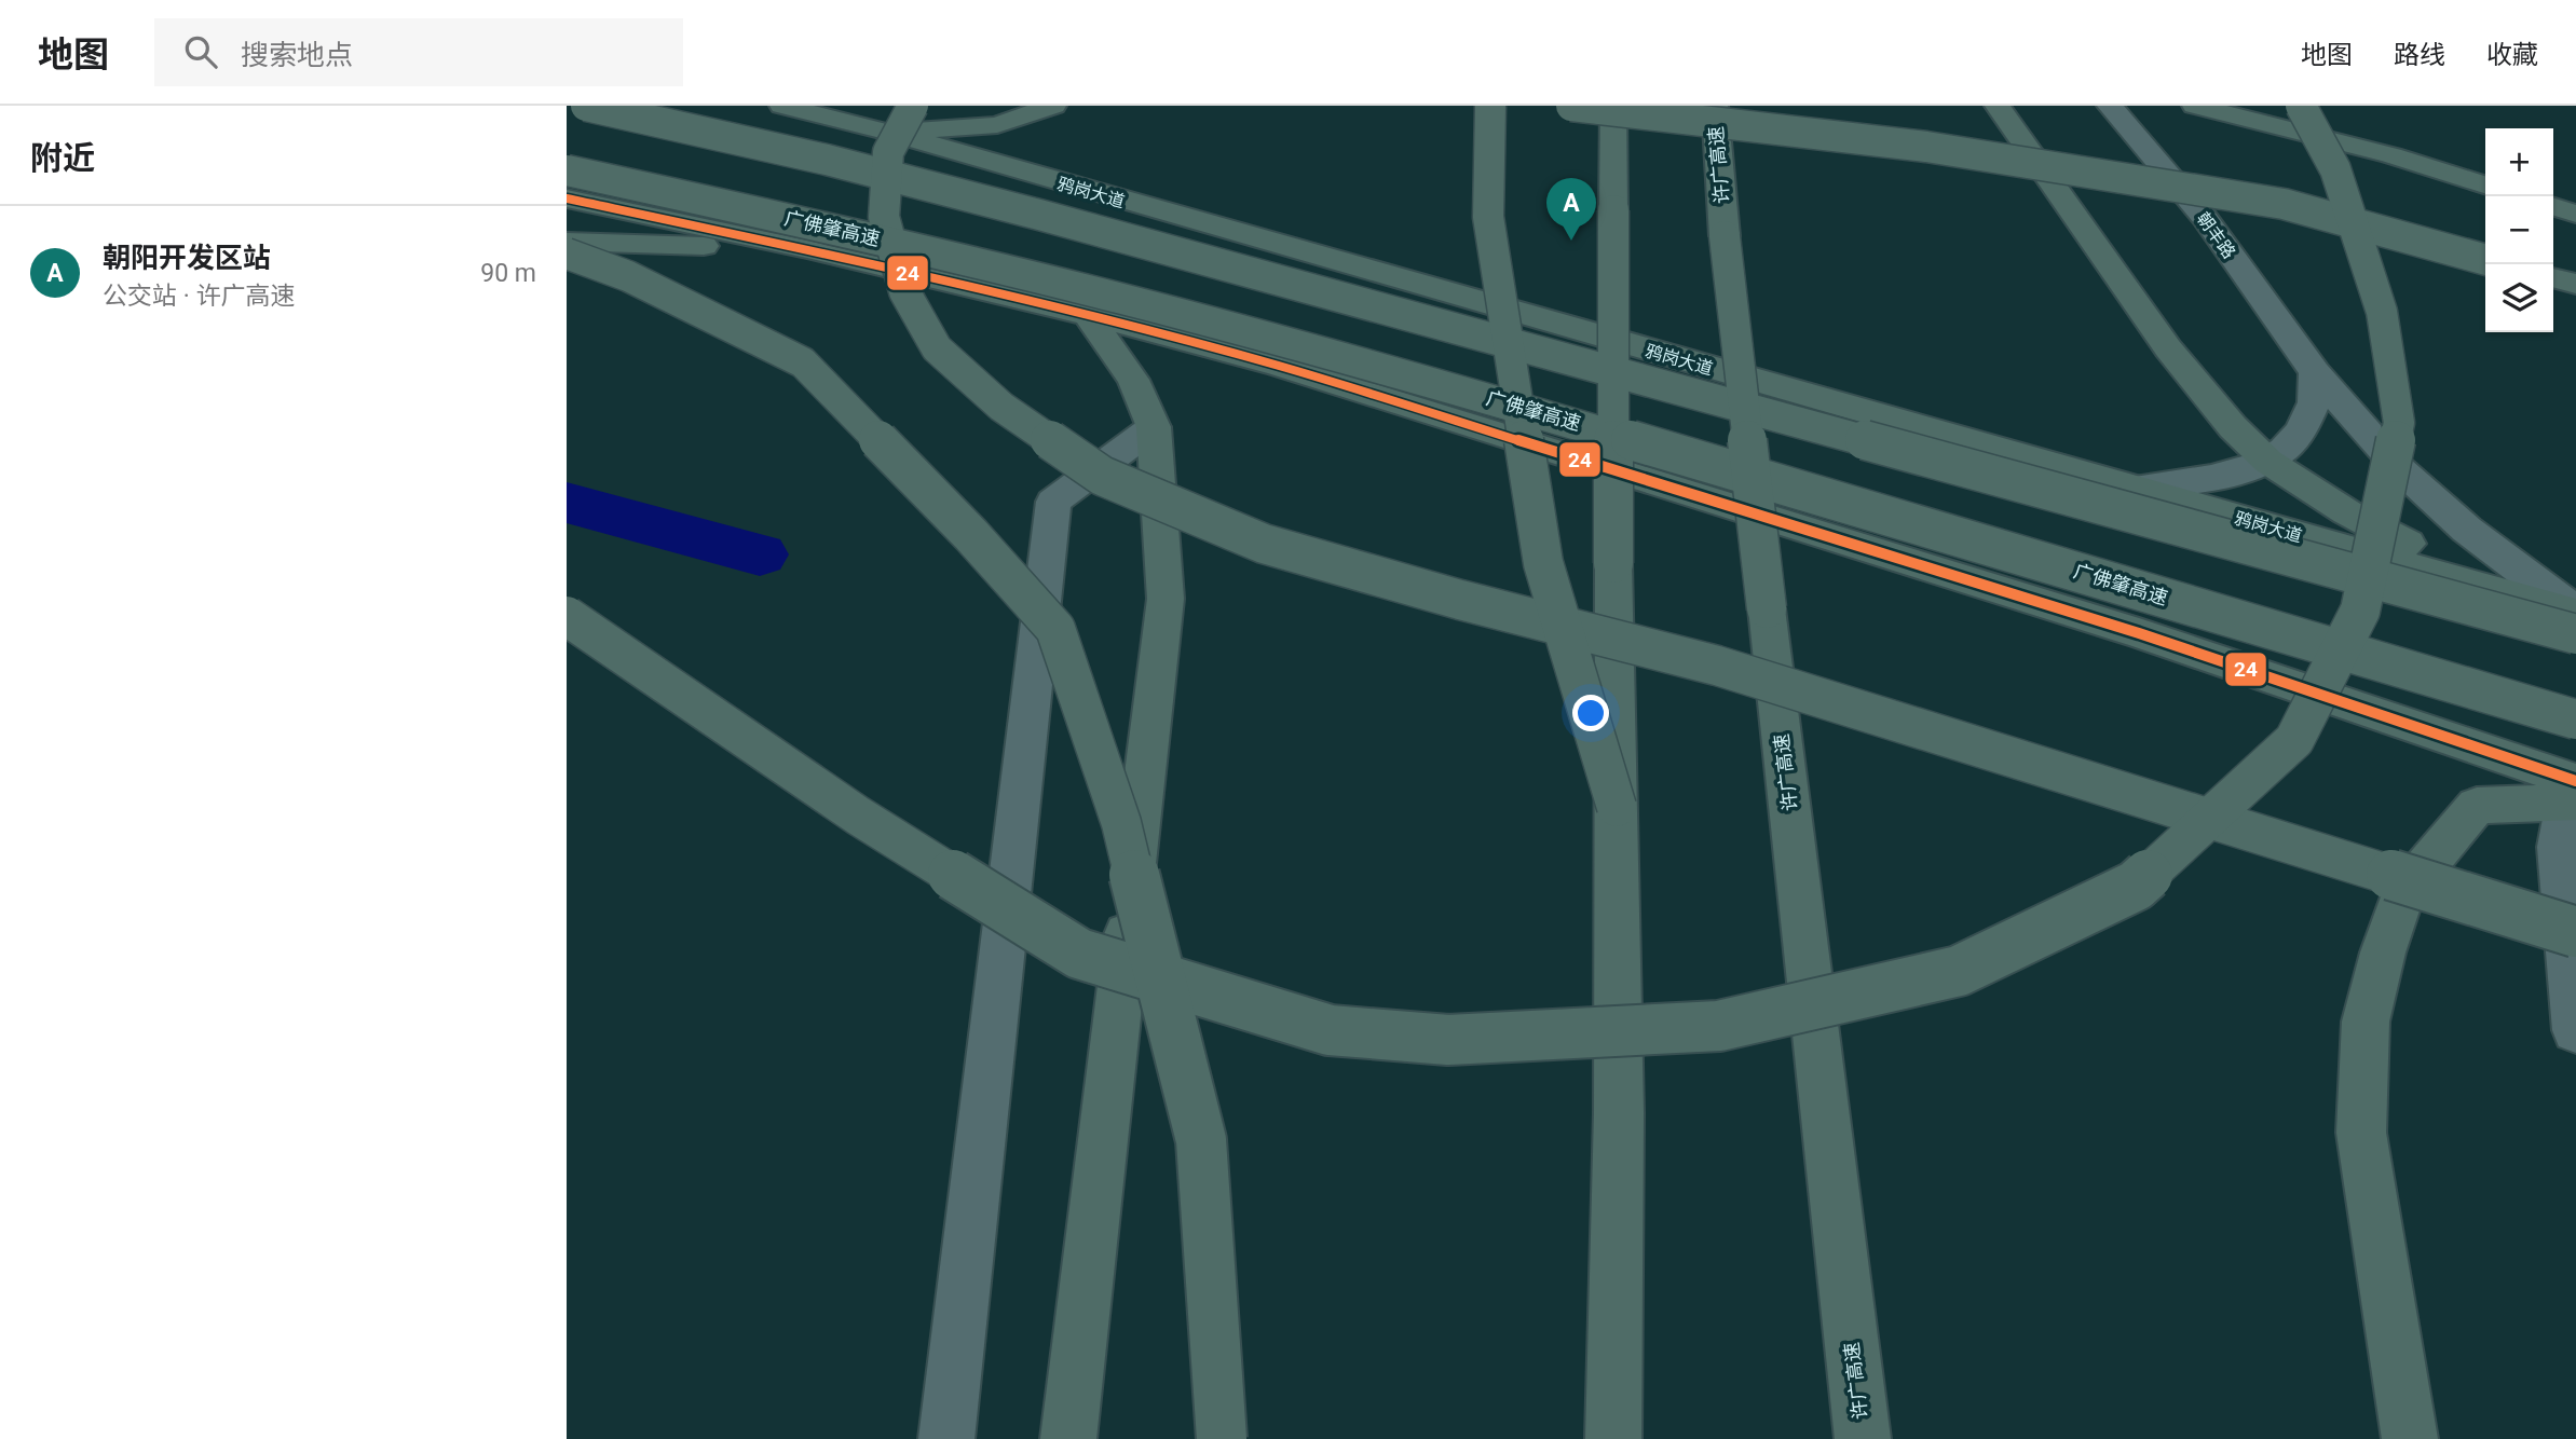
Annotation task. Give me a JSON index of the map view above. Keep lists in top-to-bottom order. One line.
{"streets":{"highway":["许广高速","鸦岗大道","广佛肇高速"],"street":["朝丰路"]},"crossings":[["鸦岗大道","朝丰路"]],"lines":["transit line 24"],"page":{"header":"地图","search":"搜索地点","nav":["地图","路线","收藏"],"heading":"附近","map_buttons":["+","−"],"pins":"A","list":[{"mark":"A","name":"朝阳开发区站","note":"公交站 · 许广高速","value":"90 m"}]}}
